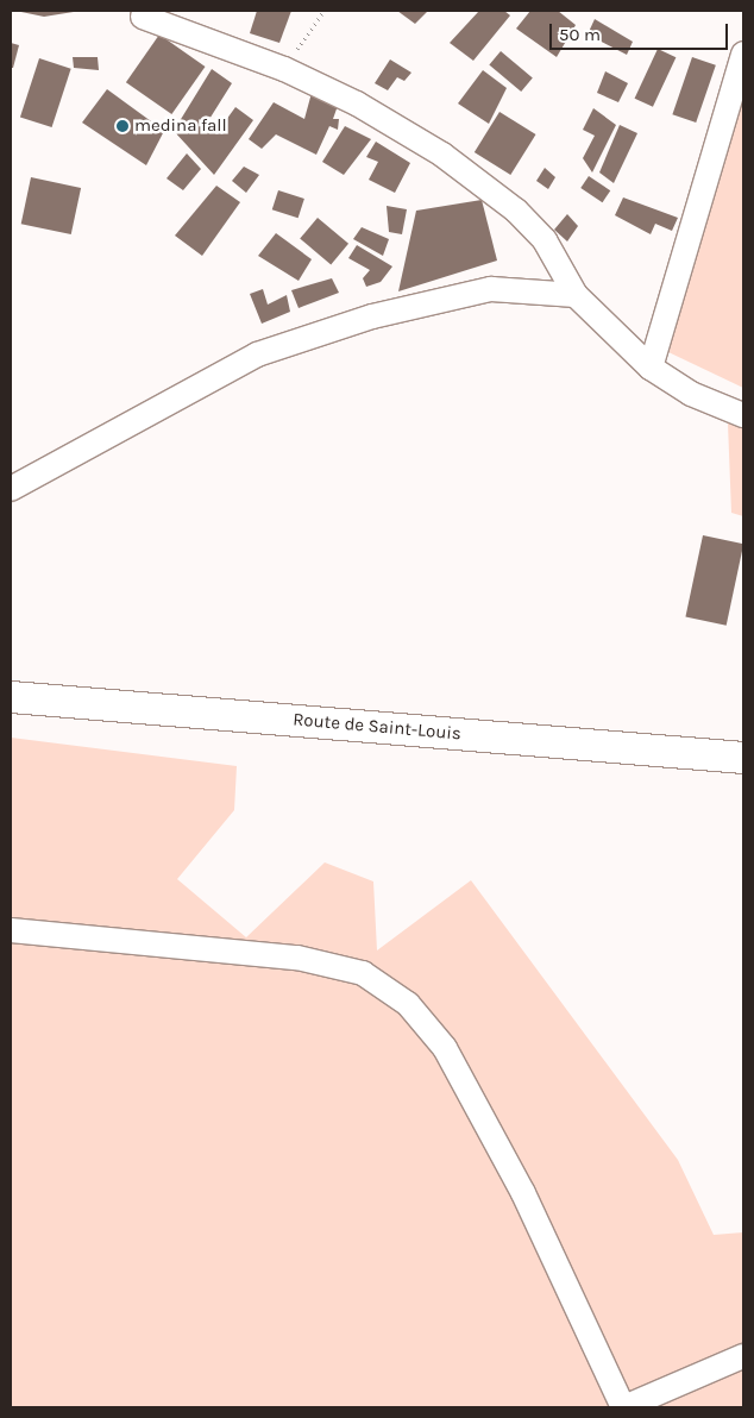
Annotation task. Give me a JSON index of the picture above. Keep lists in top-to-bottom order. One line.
{"streets":{"main road":["Route de Saint-Louis"]},"places":["medina fall"],"scale_bar":"50 m"}
